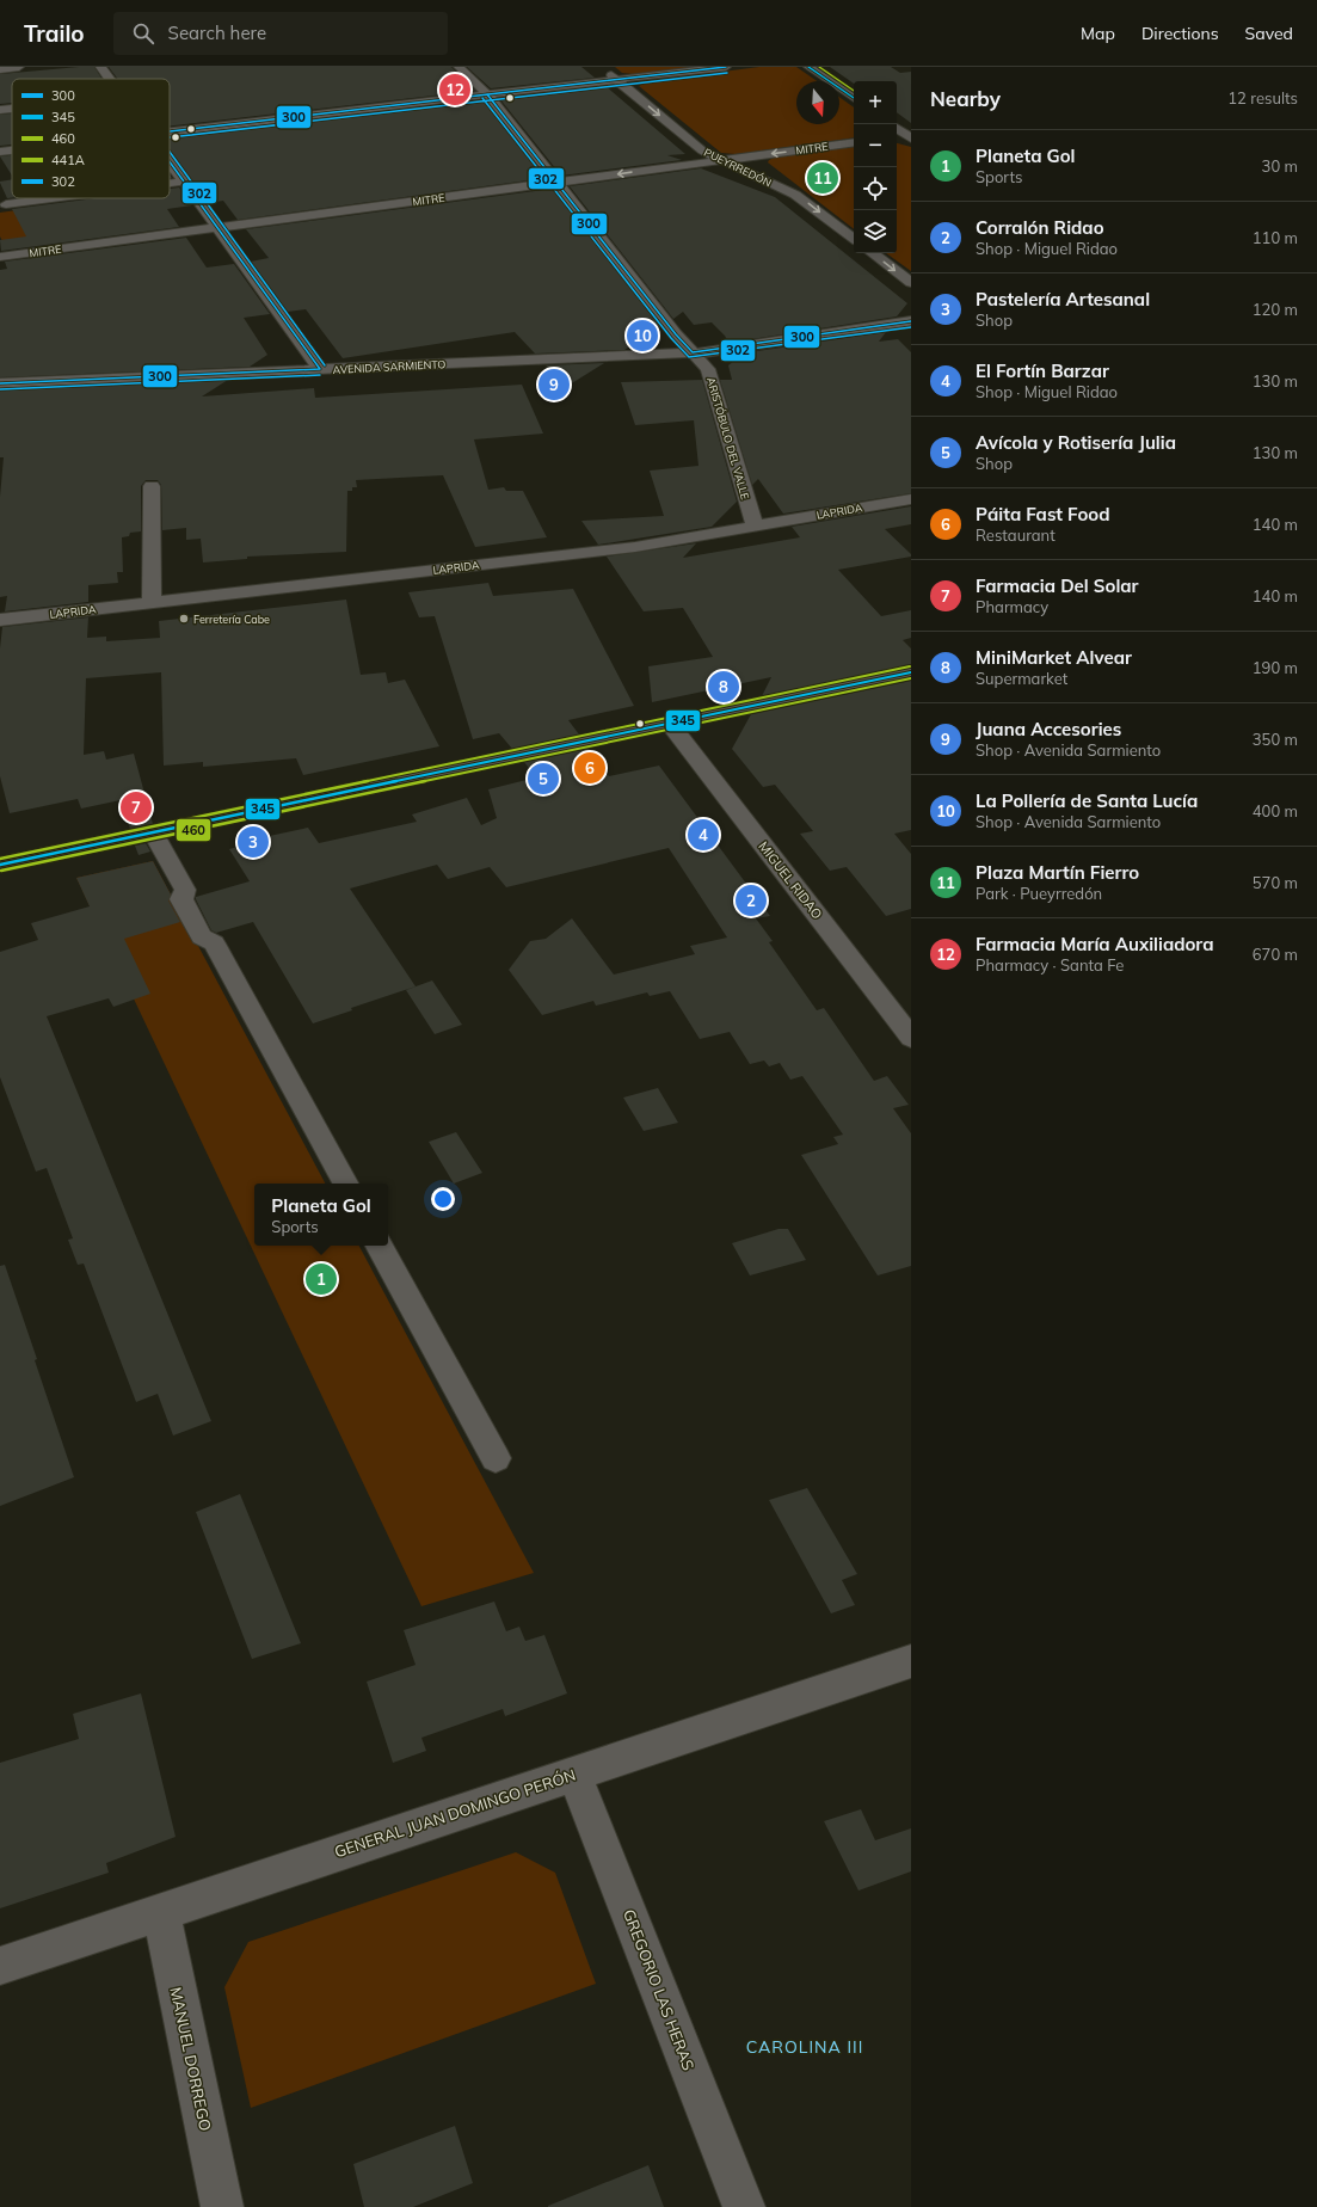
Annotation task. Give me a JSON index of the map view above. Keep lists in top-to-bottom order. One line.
{"streets":{"street":["MITRE","PUEYRREDÓN","AVENIDA SARMIENTO","ARISTÓBULO DEL VALLE","LAPRIDA","MIGUEL RIDAO","GENERAL JUAN DOMINGO PERÓN","GREGORIO LAS HERAS","MANUEL DORREGO"]},"crossings":[["MITRE","PUEYRREDÓN"],["MITRE","ARISTÓBULO DEL VALLE"],["AVENIDA SARMIENTO","ARISTÓBULO DEL VALLE"],["ARISTÓBULO DEL VALLE","LAPRIDA"],["GENERAL JUAN DOMINGO PERÓN","GREGORIO LAS HERAS"],["GENERAL JUAN DOMINGO PERÓN","MANUEL DORREGO"]],"one_way":["PUEYRREDÓN"],"districts":["CAROLINA III"],"places":["Ferretería Cabe"],"lines":["transit line 300","transit line 345","transit line 441A","transit line 302","transit line 460"],"legend":["300","345","460","441A","302"],"north":"bottom","page":{"header":"Trailo","search":"Search here","nav":["Map","Directions","Saved"],"heading":["Nearby","12 results"],"pins":["12","11","10","9","8","6","5","7","4","3","2","1"],"map_buttons":["+","−"],"list":[{"mark":"1","name":"Planeta Gol","note":"Sports","value":"30 m"},{"mark":"2","name":"Corralón Ridao","note":"Shop · Miguel Ridao","value":"110 m"},{"mark":"3","name":"Pastelería Artesanal","note":"Shop","value":"120 m"},{"mark":"4","name":"El Fortín Barzar","note":"Shop · Miguel Ridao","value":"130 m"},{"mark":"5","name":"Avícola y Rotisería Julia","note":"Shop","value":"130 m"},{"mark":"6","name":"Páita Fast Food","note":"Restaurant","value":"140 m"},{"mark":"7","name":"Farmacia Del Solar","note":"Pharmacy","value":"140 m"},{"mark":"8","name":"MiniMarket Alvear","note":"Supermarket","value":"190 m"},{"mark":"9","name":"Juana Accesories","note":"Shop · Avenida Sarmiento","value":"350 m"},{"mark":"10","name":"La Pollería de Santa Lucía","note":"Shop · Avenida Sarmiento","value":"400 m"},{"mark":"11","name":"Plaza Martín Fierro","note":"Park · Pueyrredón","value":"570 m"},{"mark":"12","name":"Farmacia María Auxiliadora","note":"Pharmacy · Santa Fe","value":"670 m"}],"popup":["Planeta Gol","Sports"]}}
